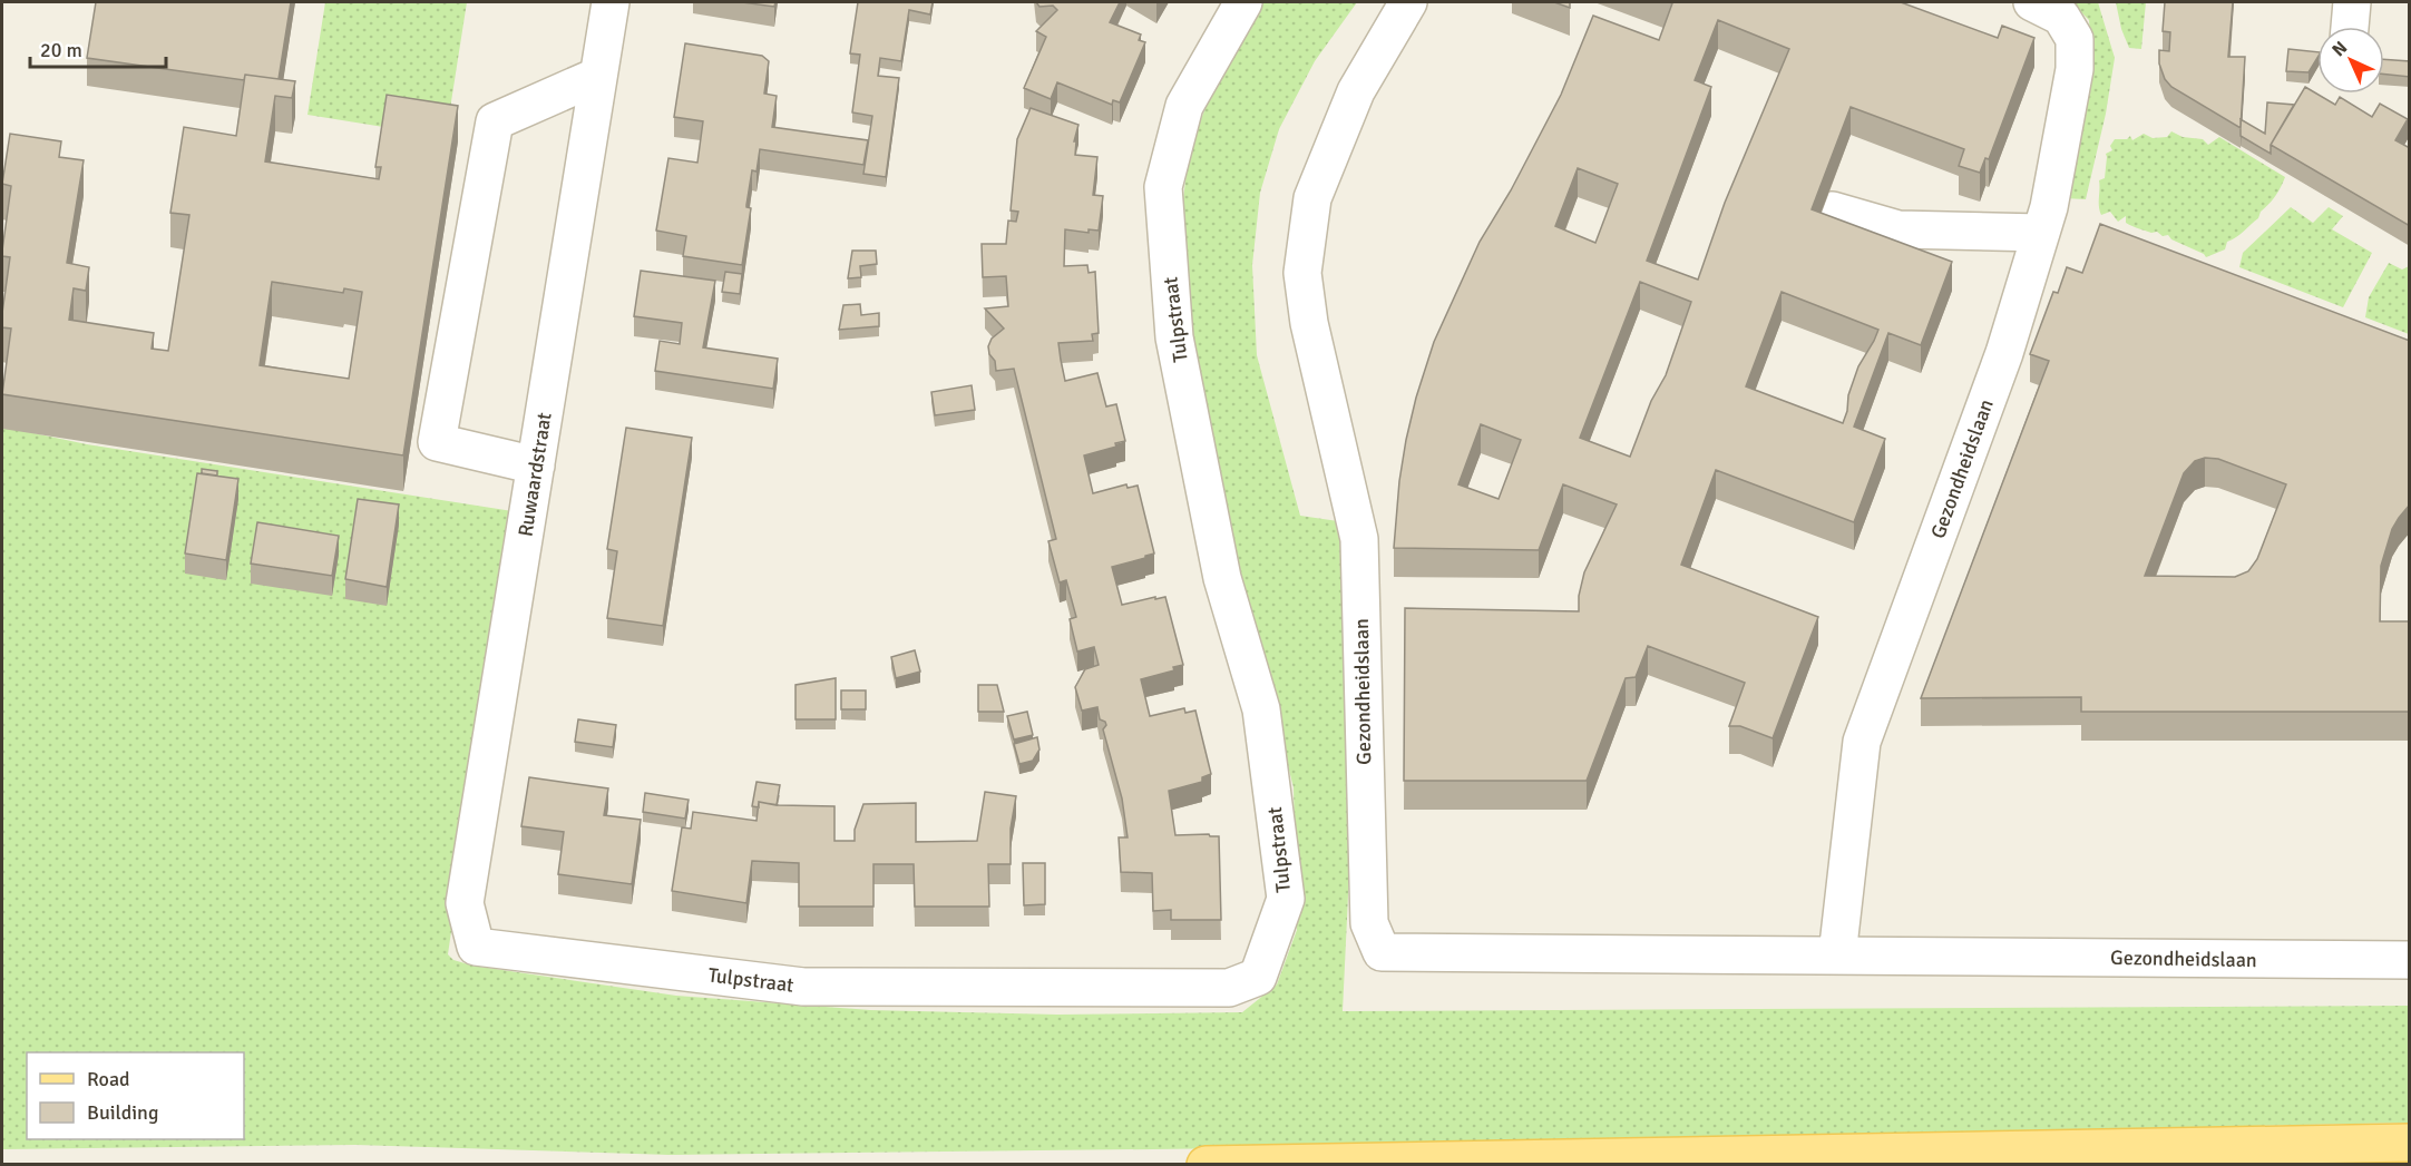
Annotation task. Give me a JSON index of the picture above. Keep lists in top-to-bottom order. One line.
{"streets":{"street":["Tulpstraat","Gezondheidslaan","Ruwaardstraat"]},"crossings":[["Tulpstraat","Ruwaardstraat"]],"legend":["Road","Building"],"scale_bar":"20 m","north":"top left"}
